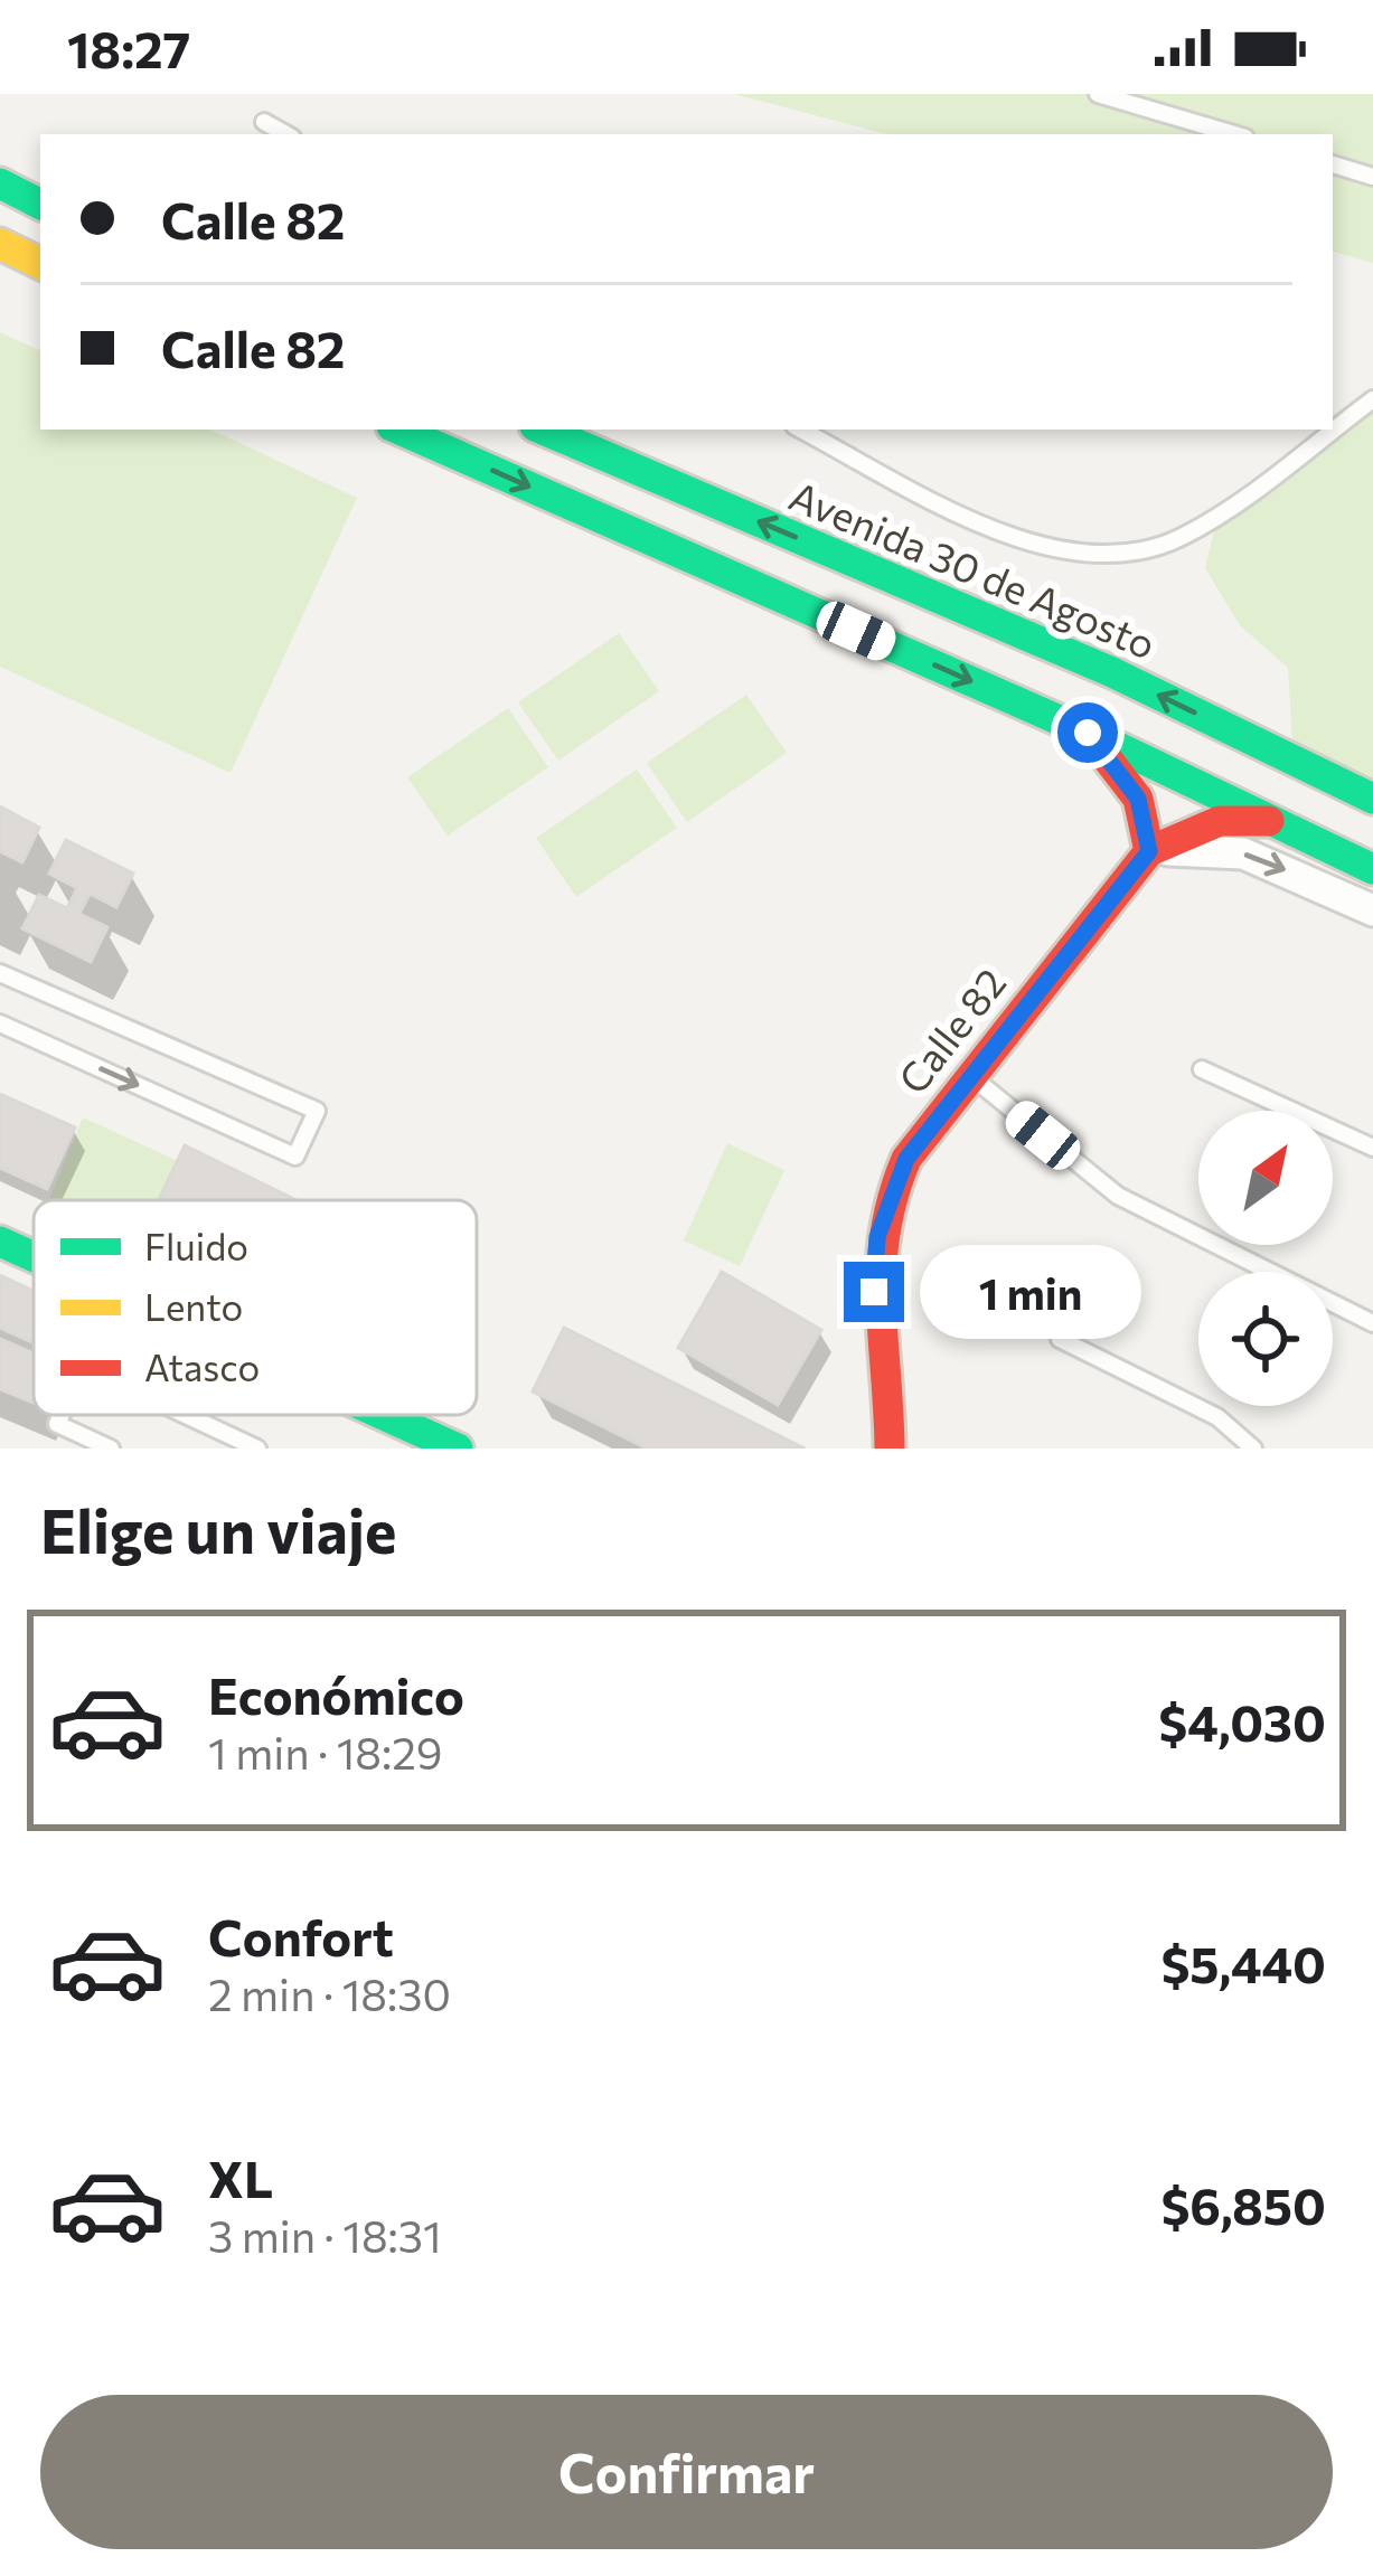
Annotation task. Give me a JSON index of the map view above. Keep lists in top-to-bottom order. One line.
{"streets":{"main road":["Avenida 30 de Agosto","Calle 82"]},"legend":["Fluido","Lento","Atasco"],"north":"top right","page":{"status":"18:27","banner":["Calle 82","Calle 82"],"bubble":"1 min","heading":"Elige un viaje","list":[{"name":"Económico","note":"1 min · 18:29","value":"$4,030"},{"name":"Confort","note":"2 min · 18:30","value":"$5,440"},{"name":"XL","note":"3 min · 18:31","value":"$6,850"}],"buttons":"Confirmar"}}
